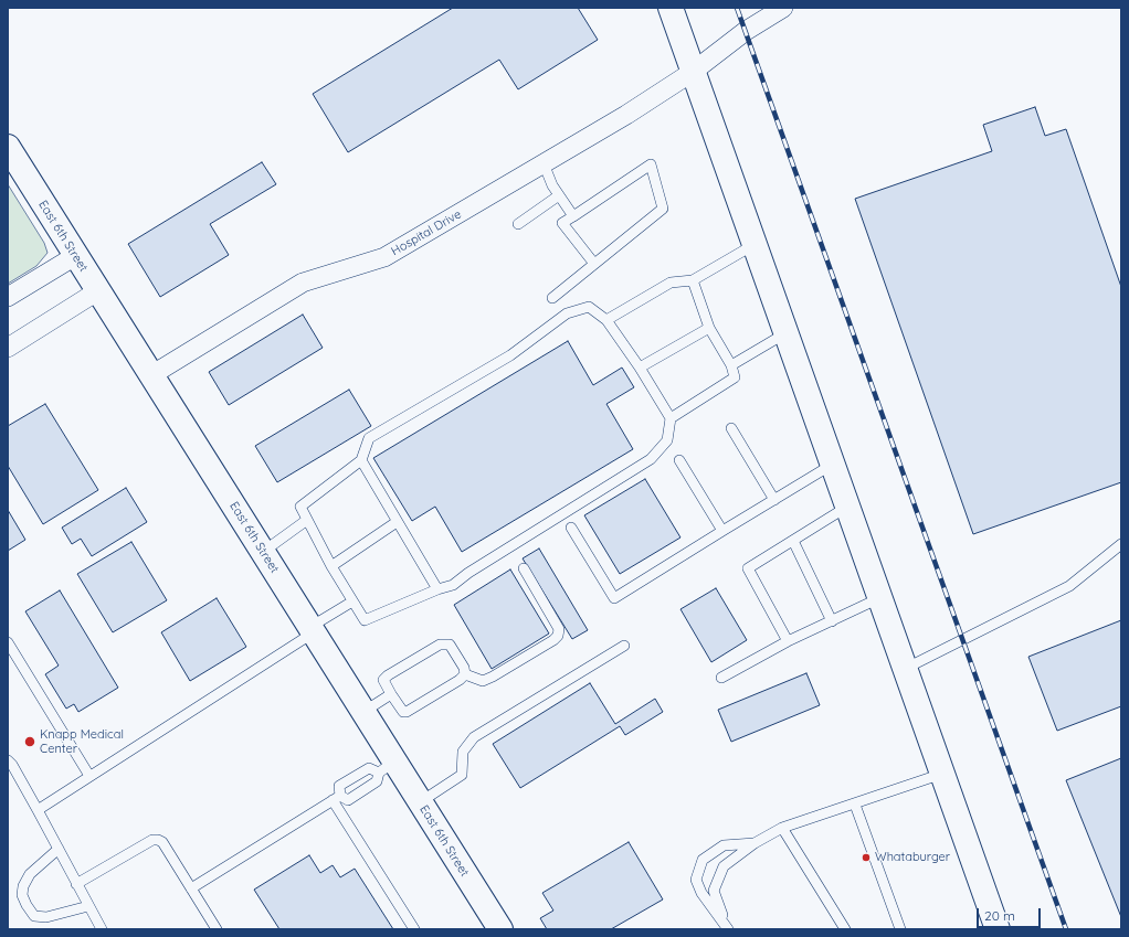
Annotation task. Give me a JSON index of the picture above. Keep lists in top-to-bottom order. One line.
{"streets":{"main road":["East 6th Street"],"street":["Hospital Drive"]},"crossings":[["Hospital Drive","East 6th Street"]],"places":["Knapp Medical Center","Whataburger"],"scale_bar":"20 m"}
